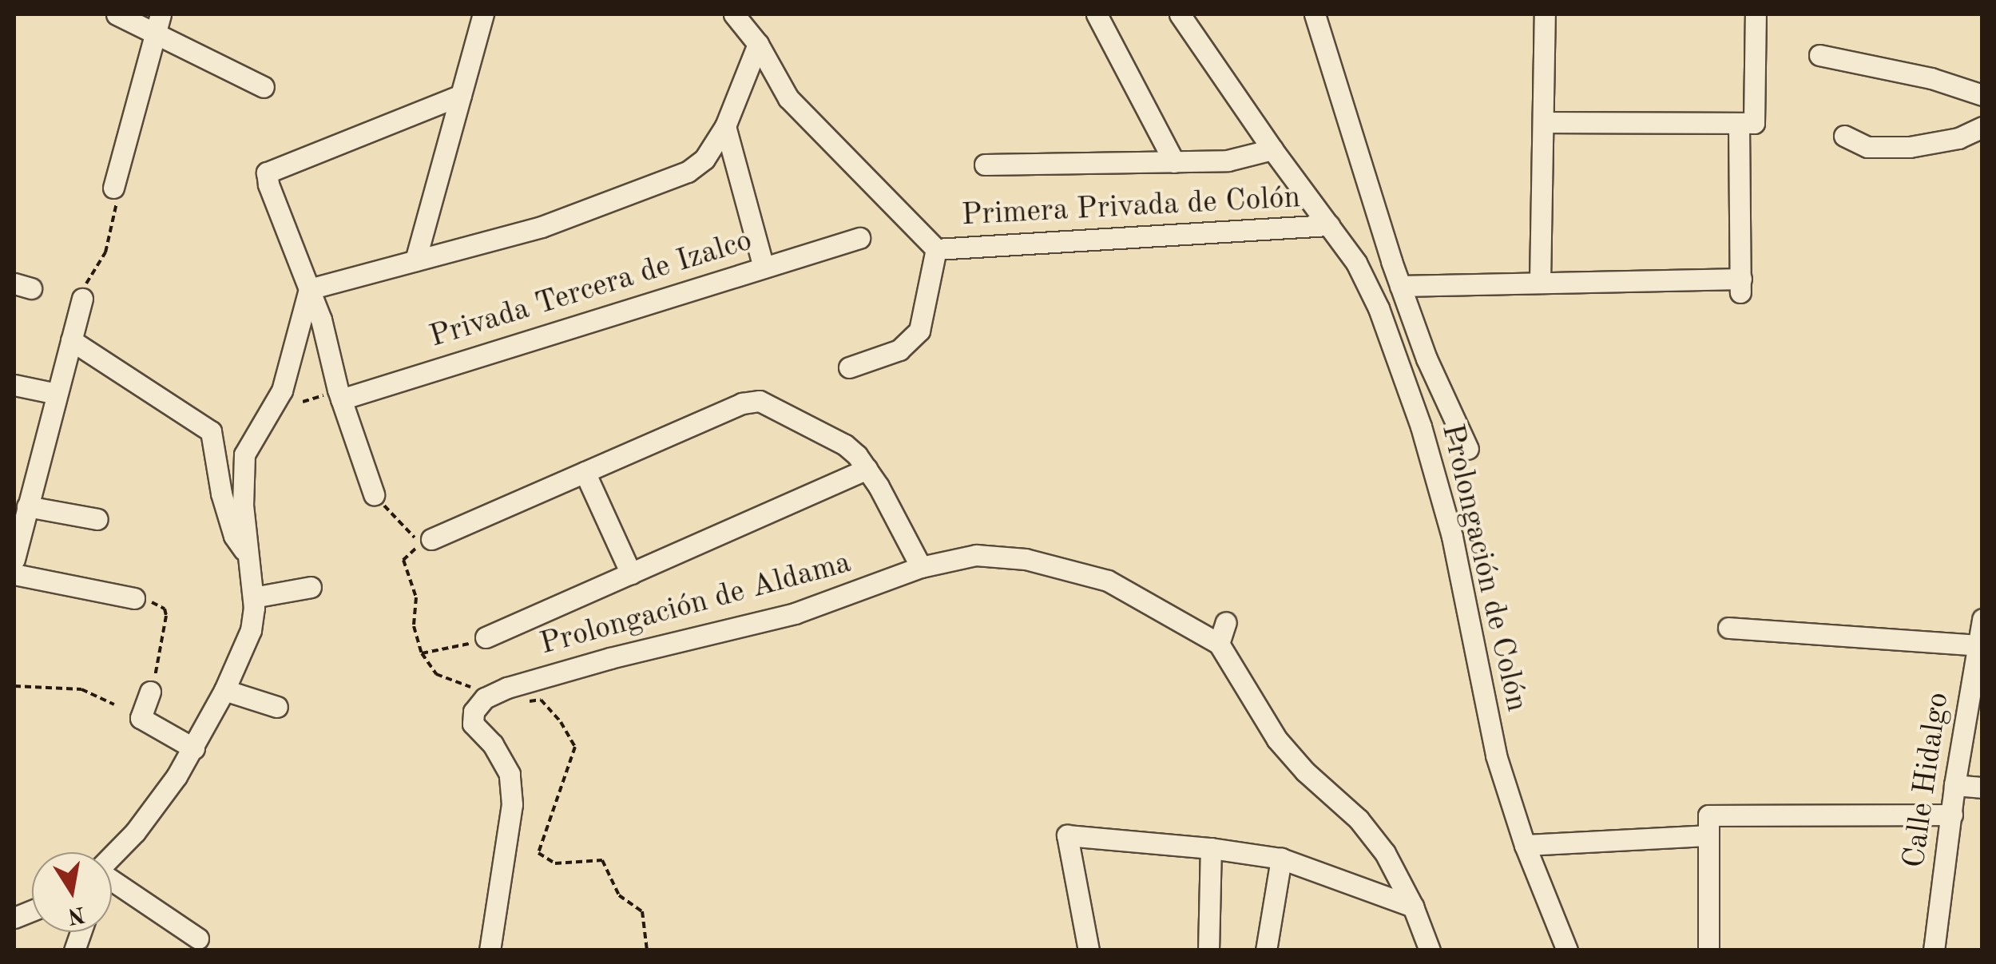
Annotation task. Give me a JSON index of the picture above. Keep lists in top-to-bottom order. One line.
{"streets":{"street":["Primera Privada de Colón","Privada Tercera de Izalco","Prolongación de Colón","Prolongación de Aldama","Calle Hidalgo"]},"crossings":[["Primera Privada de Colón","Prolongación de Colón"]],"north":"bottom"}
